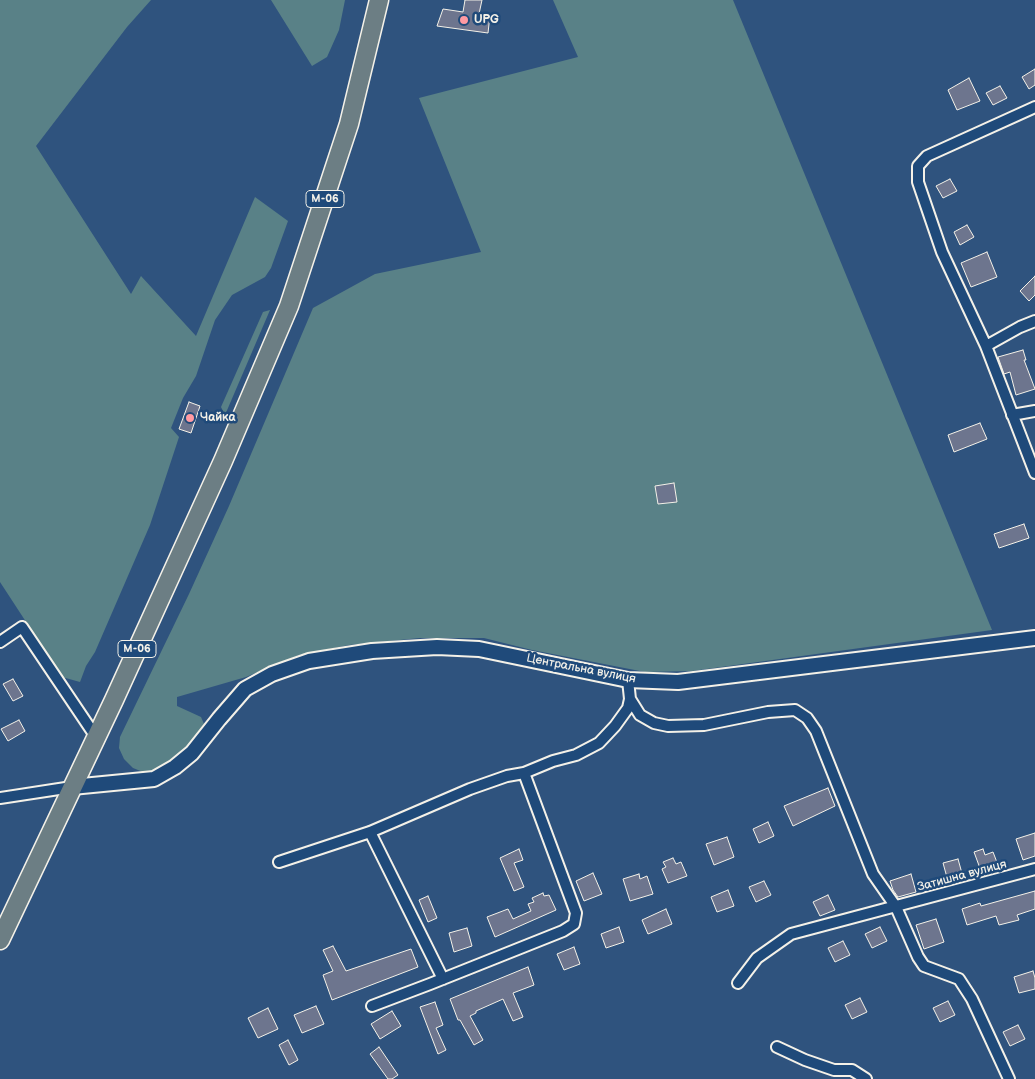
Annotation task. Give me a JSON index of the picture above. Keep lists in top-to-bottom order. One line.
{"streets":{"highway":["М-06"],"street":["Центральна вулиця","Затишна вулиця"]},"crossings":[["М-06","Центральна вулиця"]],"places":["UPG","Чайка"]}
